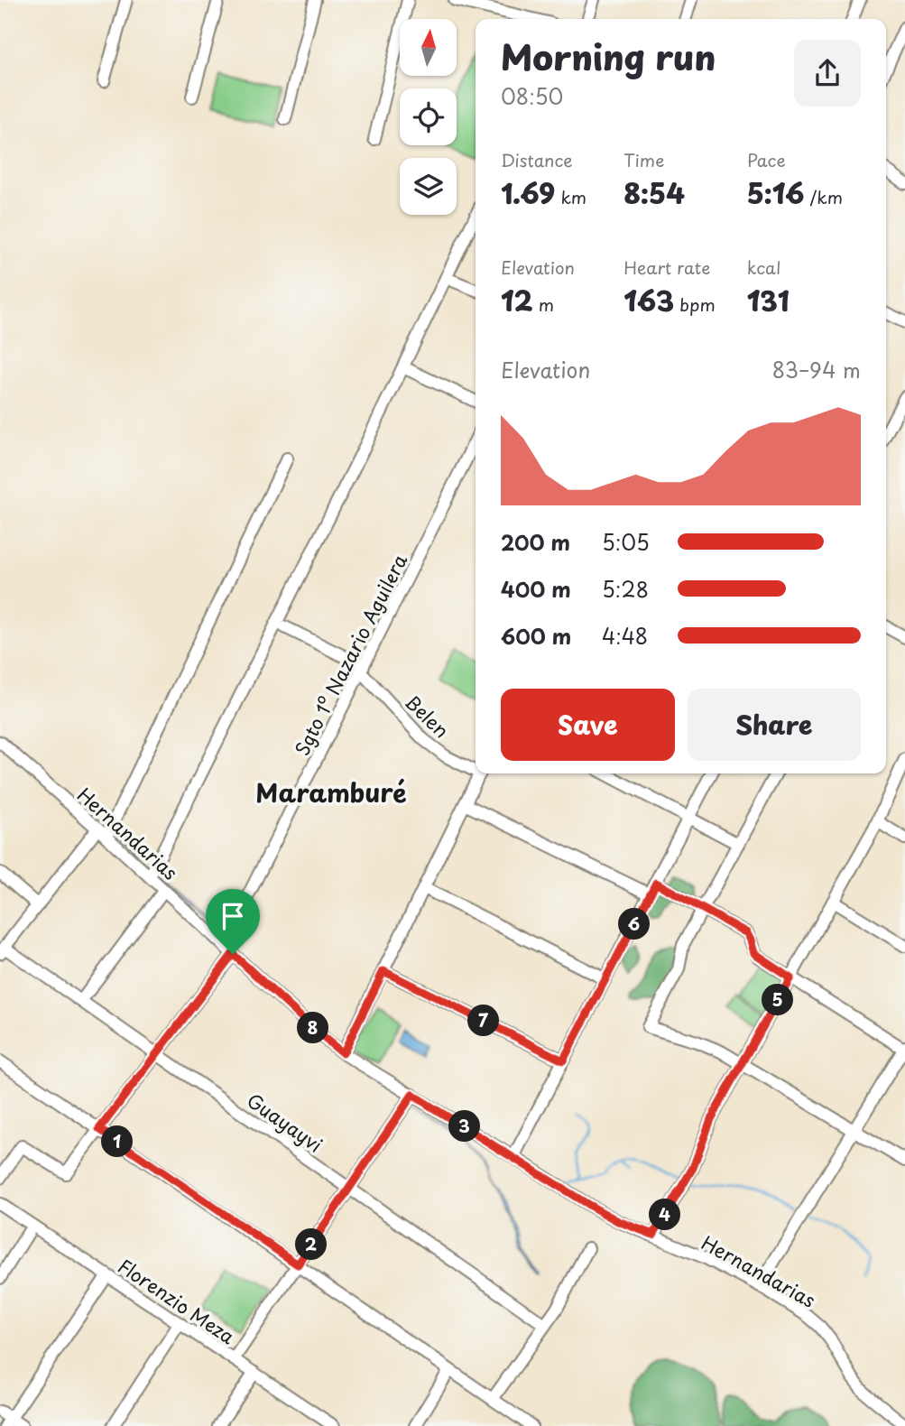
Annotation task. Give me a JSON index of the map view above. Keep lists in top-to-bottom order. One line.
{"streets":{"street":["Sgto 1º Nazario Aguilera","Belen","Hernandarias","Guayayvi","Florenzio Meza"]},"crossings":[["Sgto 1º Nazario Aguilera","Belen"],["Sgto 1º Nazario Aguilera","Hernandarias"]],"districts":["Maramburé"],"north":"top","page":{"heading":["Morning run","08:50"],"stats":[["Distance","1.69 km"],["Time","8:54"],["Pace","5:16 /km"],["Elevation","12 m"],["Heart rate","163 bpm"],["kcal","131"]],"chart":["Elevation","83–94 m"],"list":[{"name":"200 m","note":"5:05"},{"name":"400 m","note":"5:28"},{"name":"600 m","note":"4:48"}],"buttons":["Save","Share"],"pins":["6","5","7","8","3","1","4","2"]}}
